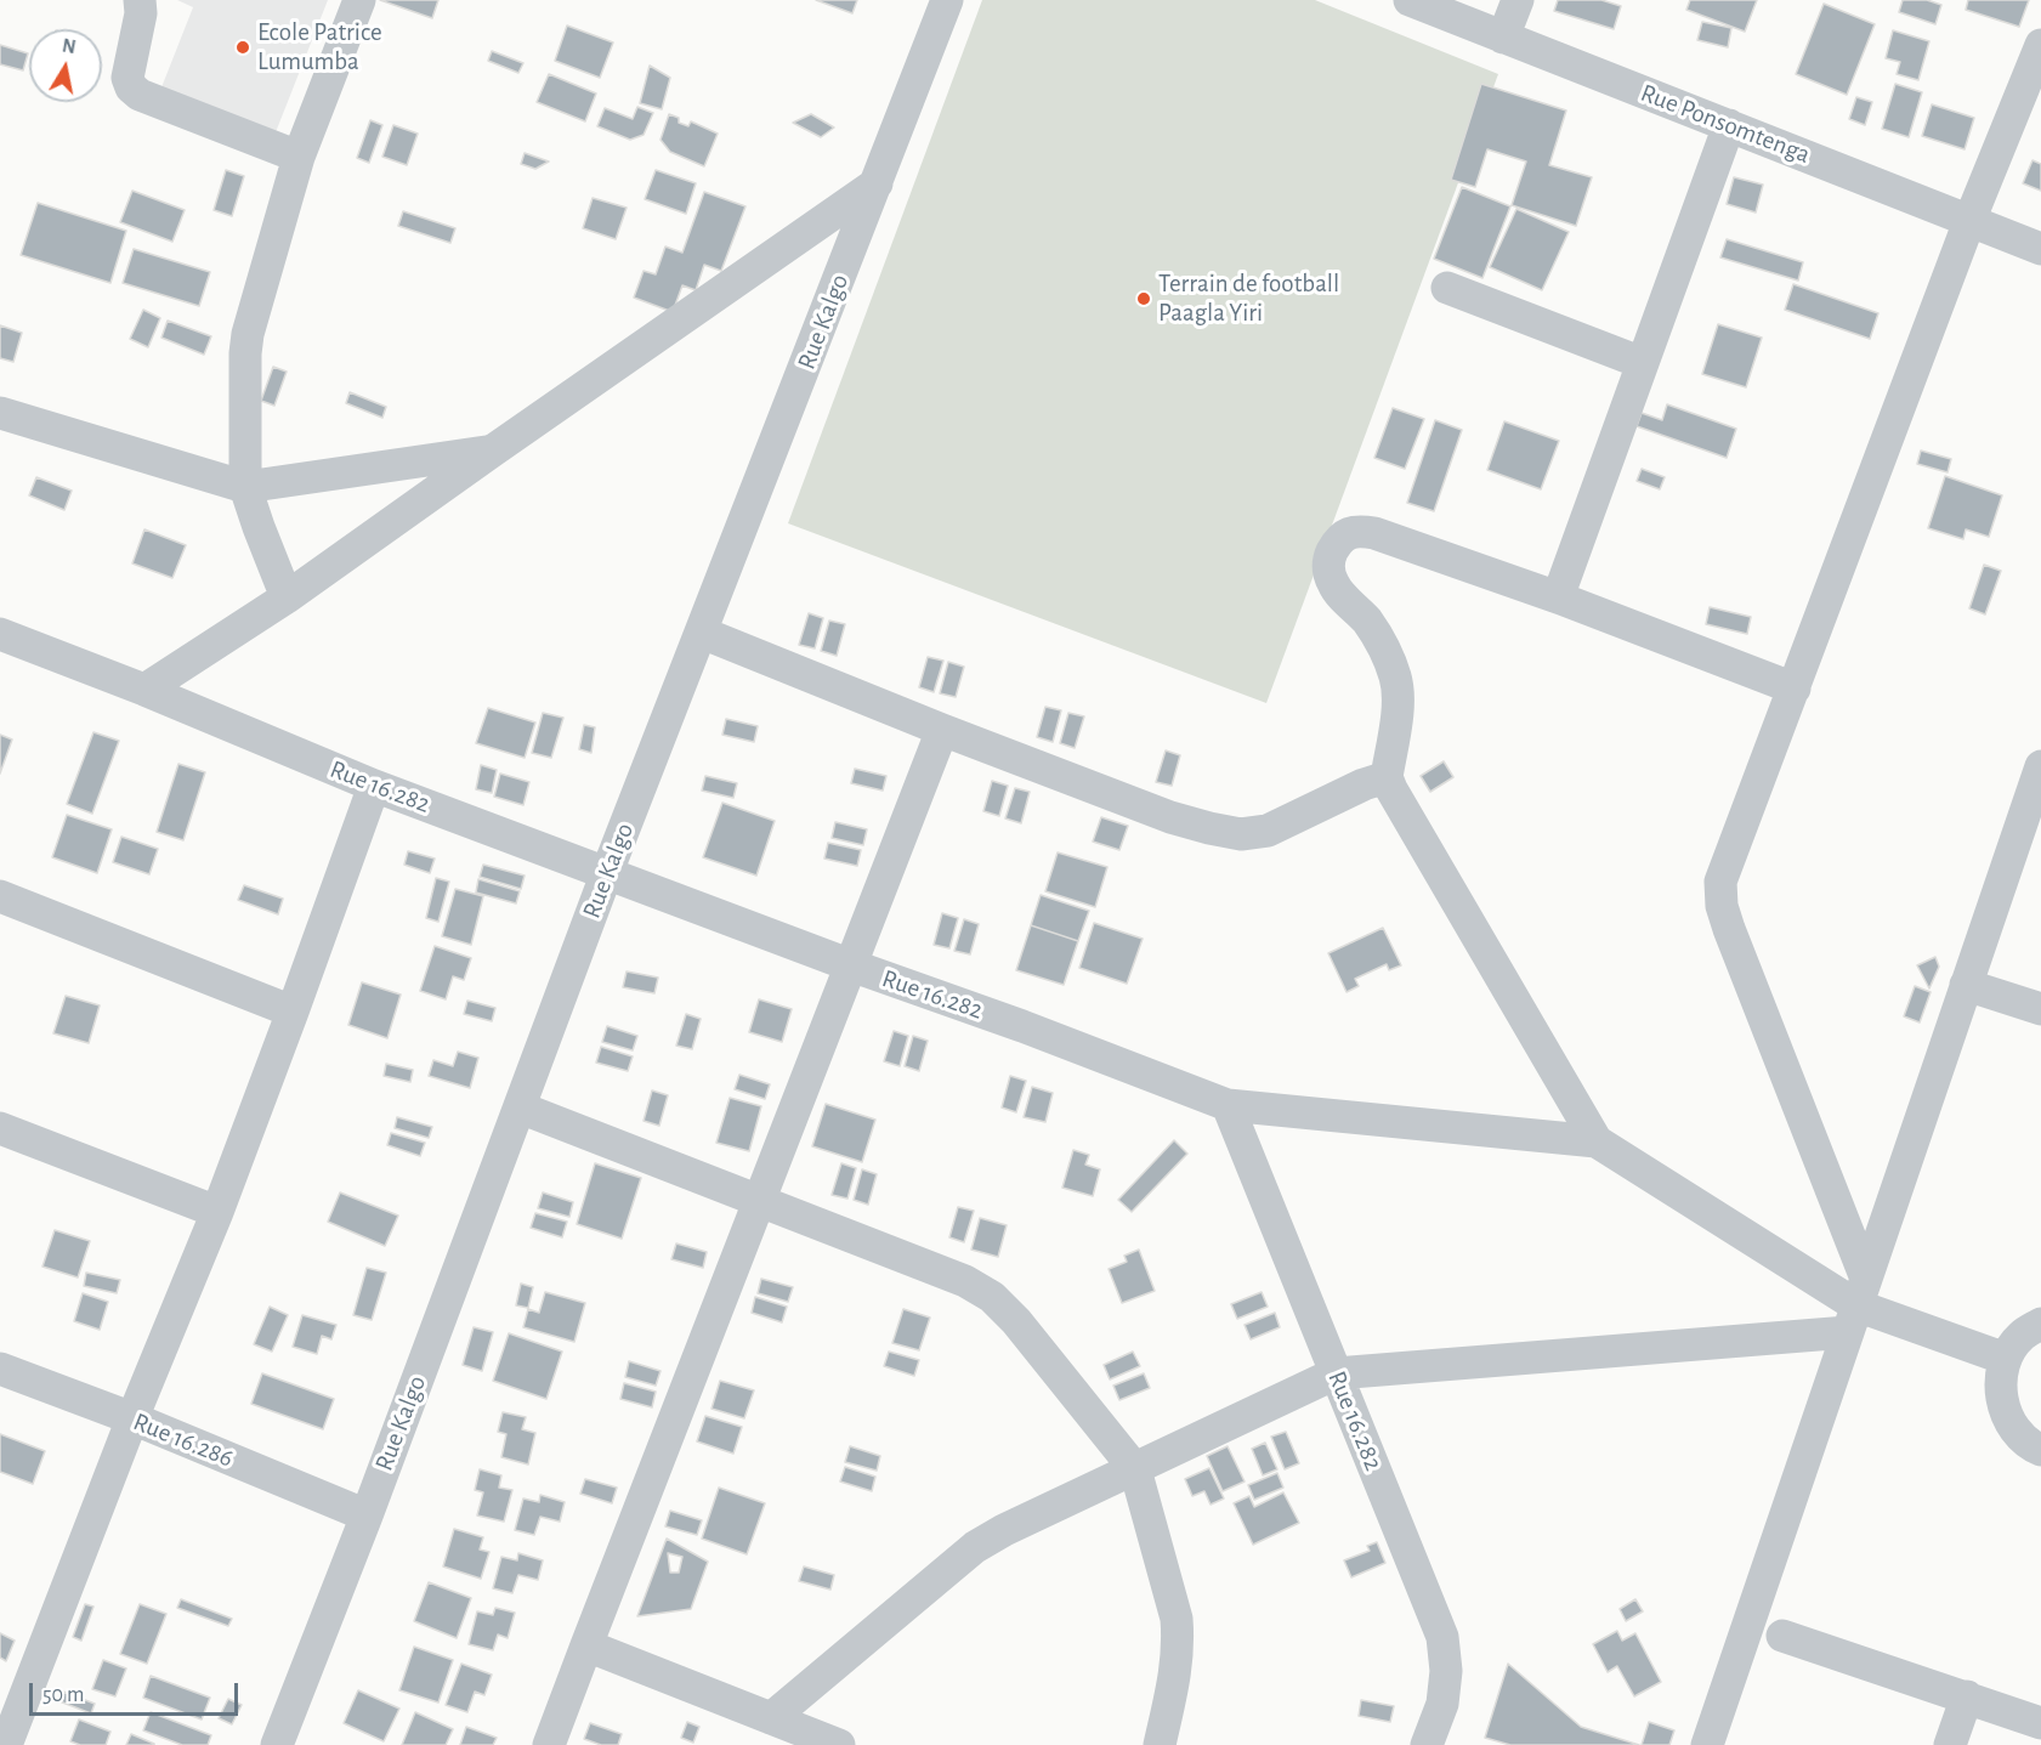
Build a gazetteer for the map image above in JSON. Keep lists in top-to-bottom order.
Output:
{
  "streets": {
    "street": [
      "Rue Ponsomtenga",
      "Rue Kalgo",
      "Rue 16.282",
      "Rue 16.286"
    ]
  },
  "crossings": [
    ["Rue Kalgo", "Rue 16.282"],
    ["Rue Kalgo", "Rue 16.286"]
  ],
  "places": ["Ecole Patrice Lumumba", "Terrain de football Paagla Yiri"],
  "scale_bar": "50 m",
  "north": "top"
}
